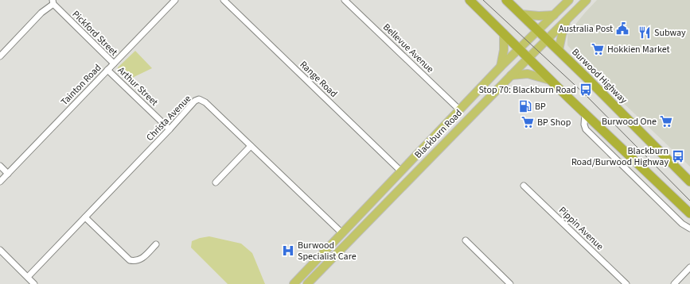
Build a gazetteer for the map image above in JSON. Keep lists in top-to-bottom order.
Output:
{
  "streets": {
    "highway": ["Burwood Highway"],
    "main road": ["Blackburn Road"],
    "street": [
      "Pickford Street",
      "Bellevue Avenue",
      "Range Road",
      "Tainton Road",
      "Arthur Street",
      "Christa Avenue",
      "Pippin Avenue"
    ]
  },
  "crossings": [
    ["Pickford Street", "Tainton Road"],
    ["Bellevue Avenue", "Blackburn Road"],
    ["Burwood Highway", "Blackburn Road"],
    ["Range Road", "Blackburn Road"],
    ["Tainton Road", "Arthur Street"],
    ["Arthur Street", "Christa Avenue"],
    ["Christa Avenue", "Blackburn Road"]
  ],
  "places": {
    "public building": ["Australia Post"],
    "restaurant": ["Subway"],
    "supermarket": ["Hokkien Market", "Burwood One", "BP Shop"],
    "bus stop": ["Stop 70: Blackburn Road", "Blackburn Road/Burwood Highway"],
    "fuel station": ["BP"],
    "hospital": ["Burwood Specialist Care"]
  }
}
